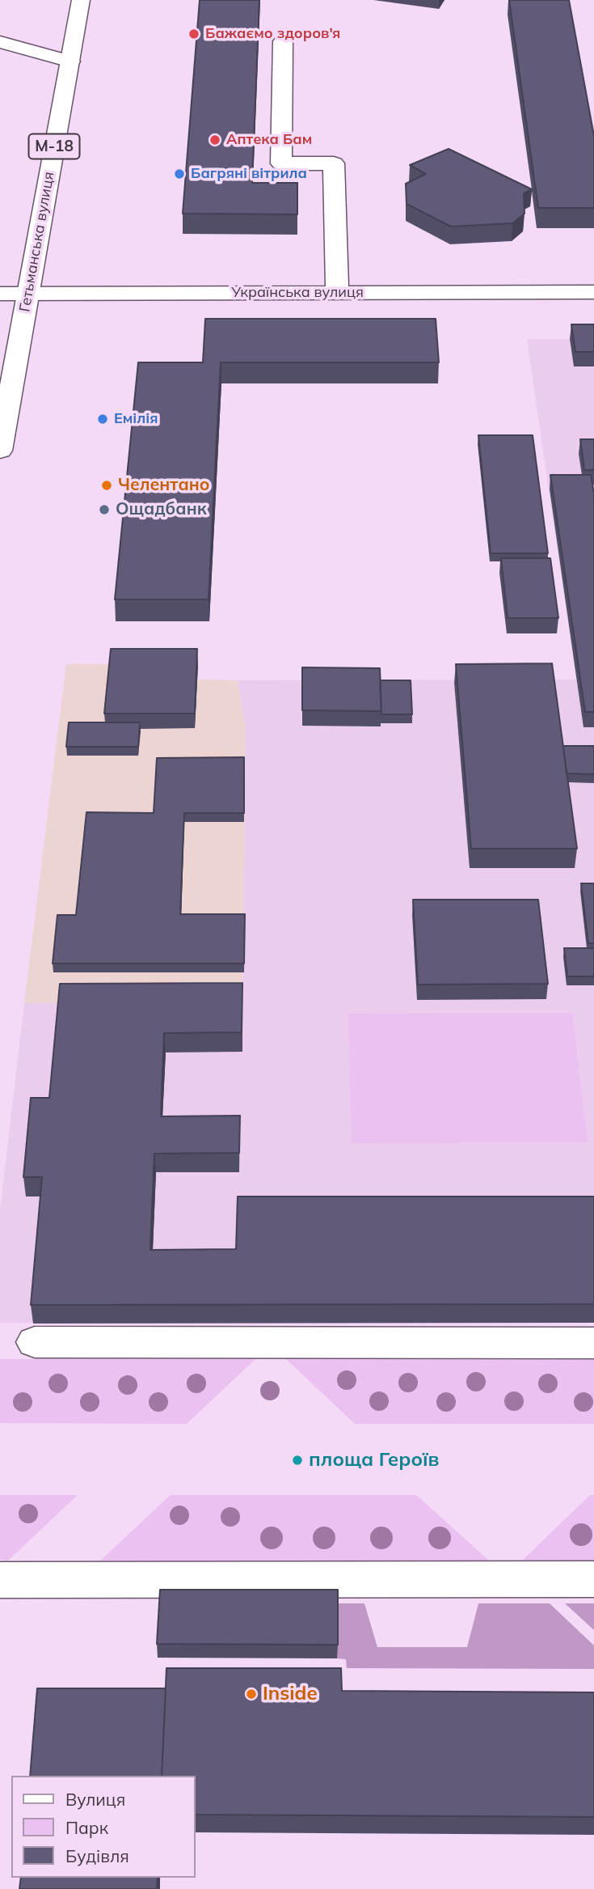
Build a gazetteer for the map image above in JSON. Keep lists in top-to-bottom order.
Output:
{
  "streets": {
    "main road": ["М-18", "Гетьманська вулиця", "Українська вулиця"]
  },
  "crossings": [
    ["Гетьманська вулиця", "Українська вулиця"]
  ],
  "places": [
    "Бажаємо здоров'я",
    "Аптека Бам",
    "Багряні вітрила",
    "Емілія",
    "Челентано",
    "Ощадбанк",
    "площа Героїв",
    "Inside"
  ],
  "legend": ["Вулиця", "Парк", "Будівля"]
}
